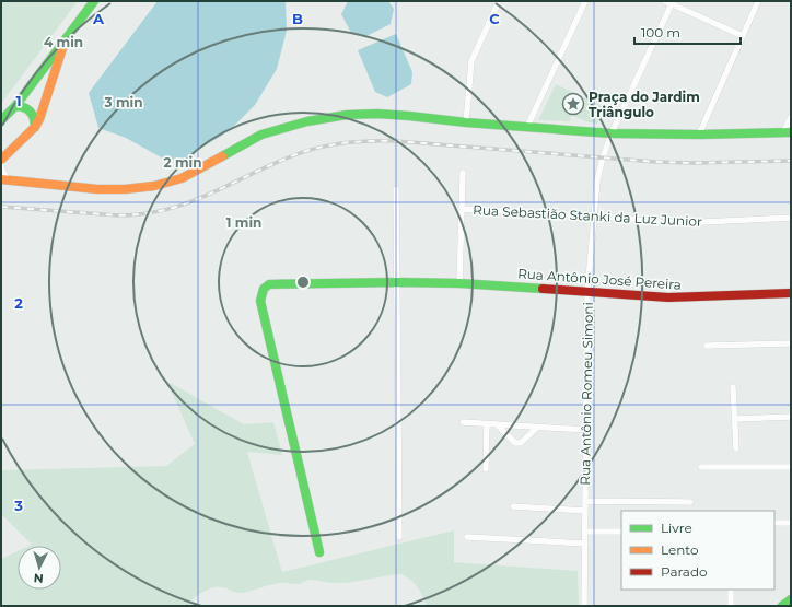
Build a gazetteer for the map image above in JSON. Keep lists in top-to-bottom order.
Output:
{
  "streets": {
    "street": ["Rua Sebastião Stanki da Luz Junior", "Rua Antônio José Pereira", "Rua Antônio Romeu Simoni"]
  },
  "crossings": [
    ["Rua Sebastião Stanki da Luz Junior", "Rua Antônio Romeu Simoni"],
    ["Rua Antônio José Pereira", "Rua Antônio Romeu Simoni"]
  ],
  "places": {
    "place": ["Praça do Jardim Triângulo"]
  },
  "legend": ["Livre", "Lento", "Parado"],
  "scale_bar": "100 m",
  "north": "bottom",
  "grid": {
    "columns": ["A", "B", "C"],
    "rows": ["1", "2", "3"]
  },
  "rings": [
    "4 min",
    "3 min",
    "2 min",
    "1 min"
  ]
}
